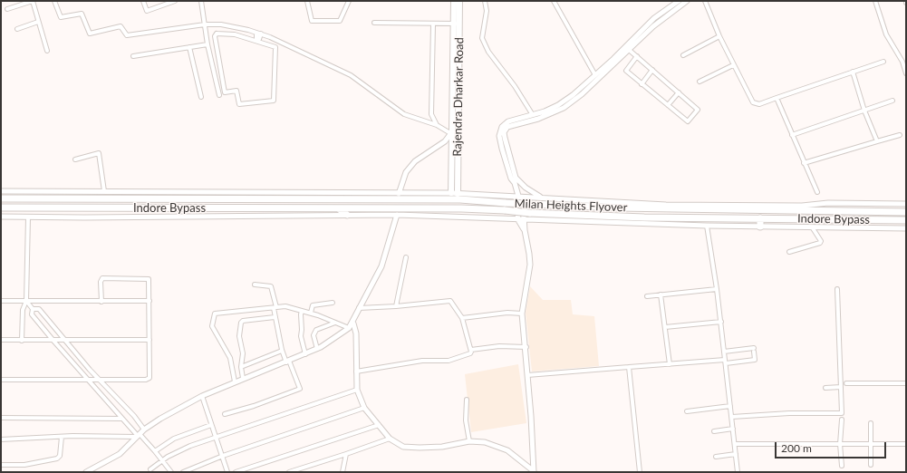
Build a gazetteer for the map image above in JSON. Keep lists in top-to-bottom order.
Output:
{
  "streets": {
    "highway": ["Milan Heights Flyover", "Indore Bypass"],
    "main road": ["Rajendra Dharkar Road"]
  },
  "crossings": [
    ["Milan Heights Flyover", "Indore Bypass"]
  ],
  "scale_bar": "200 m"
}
